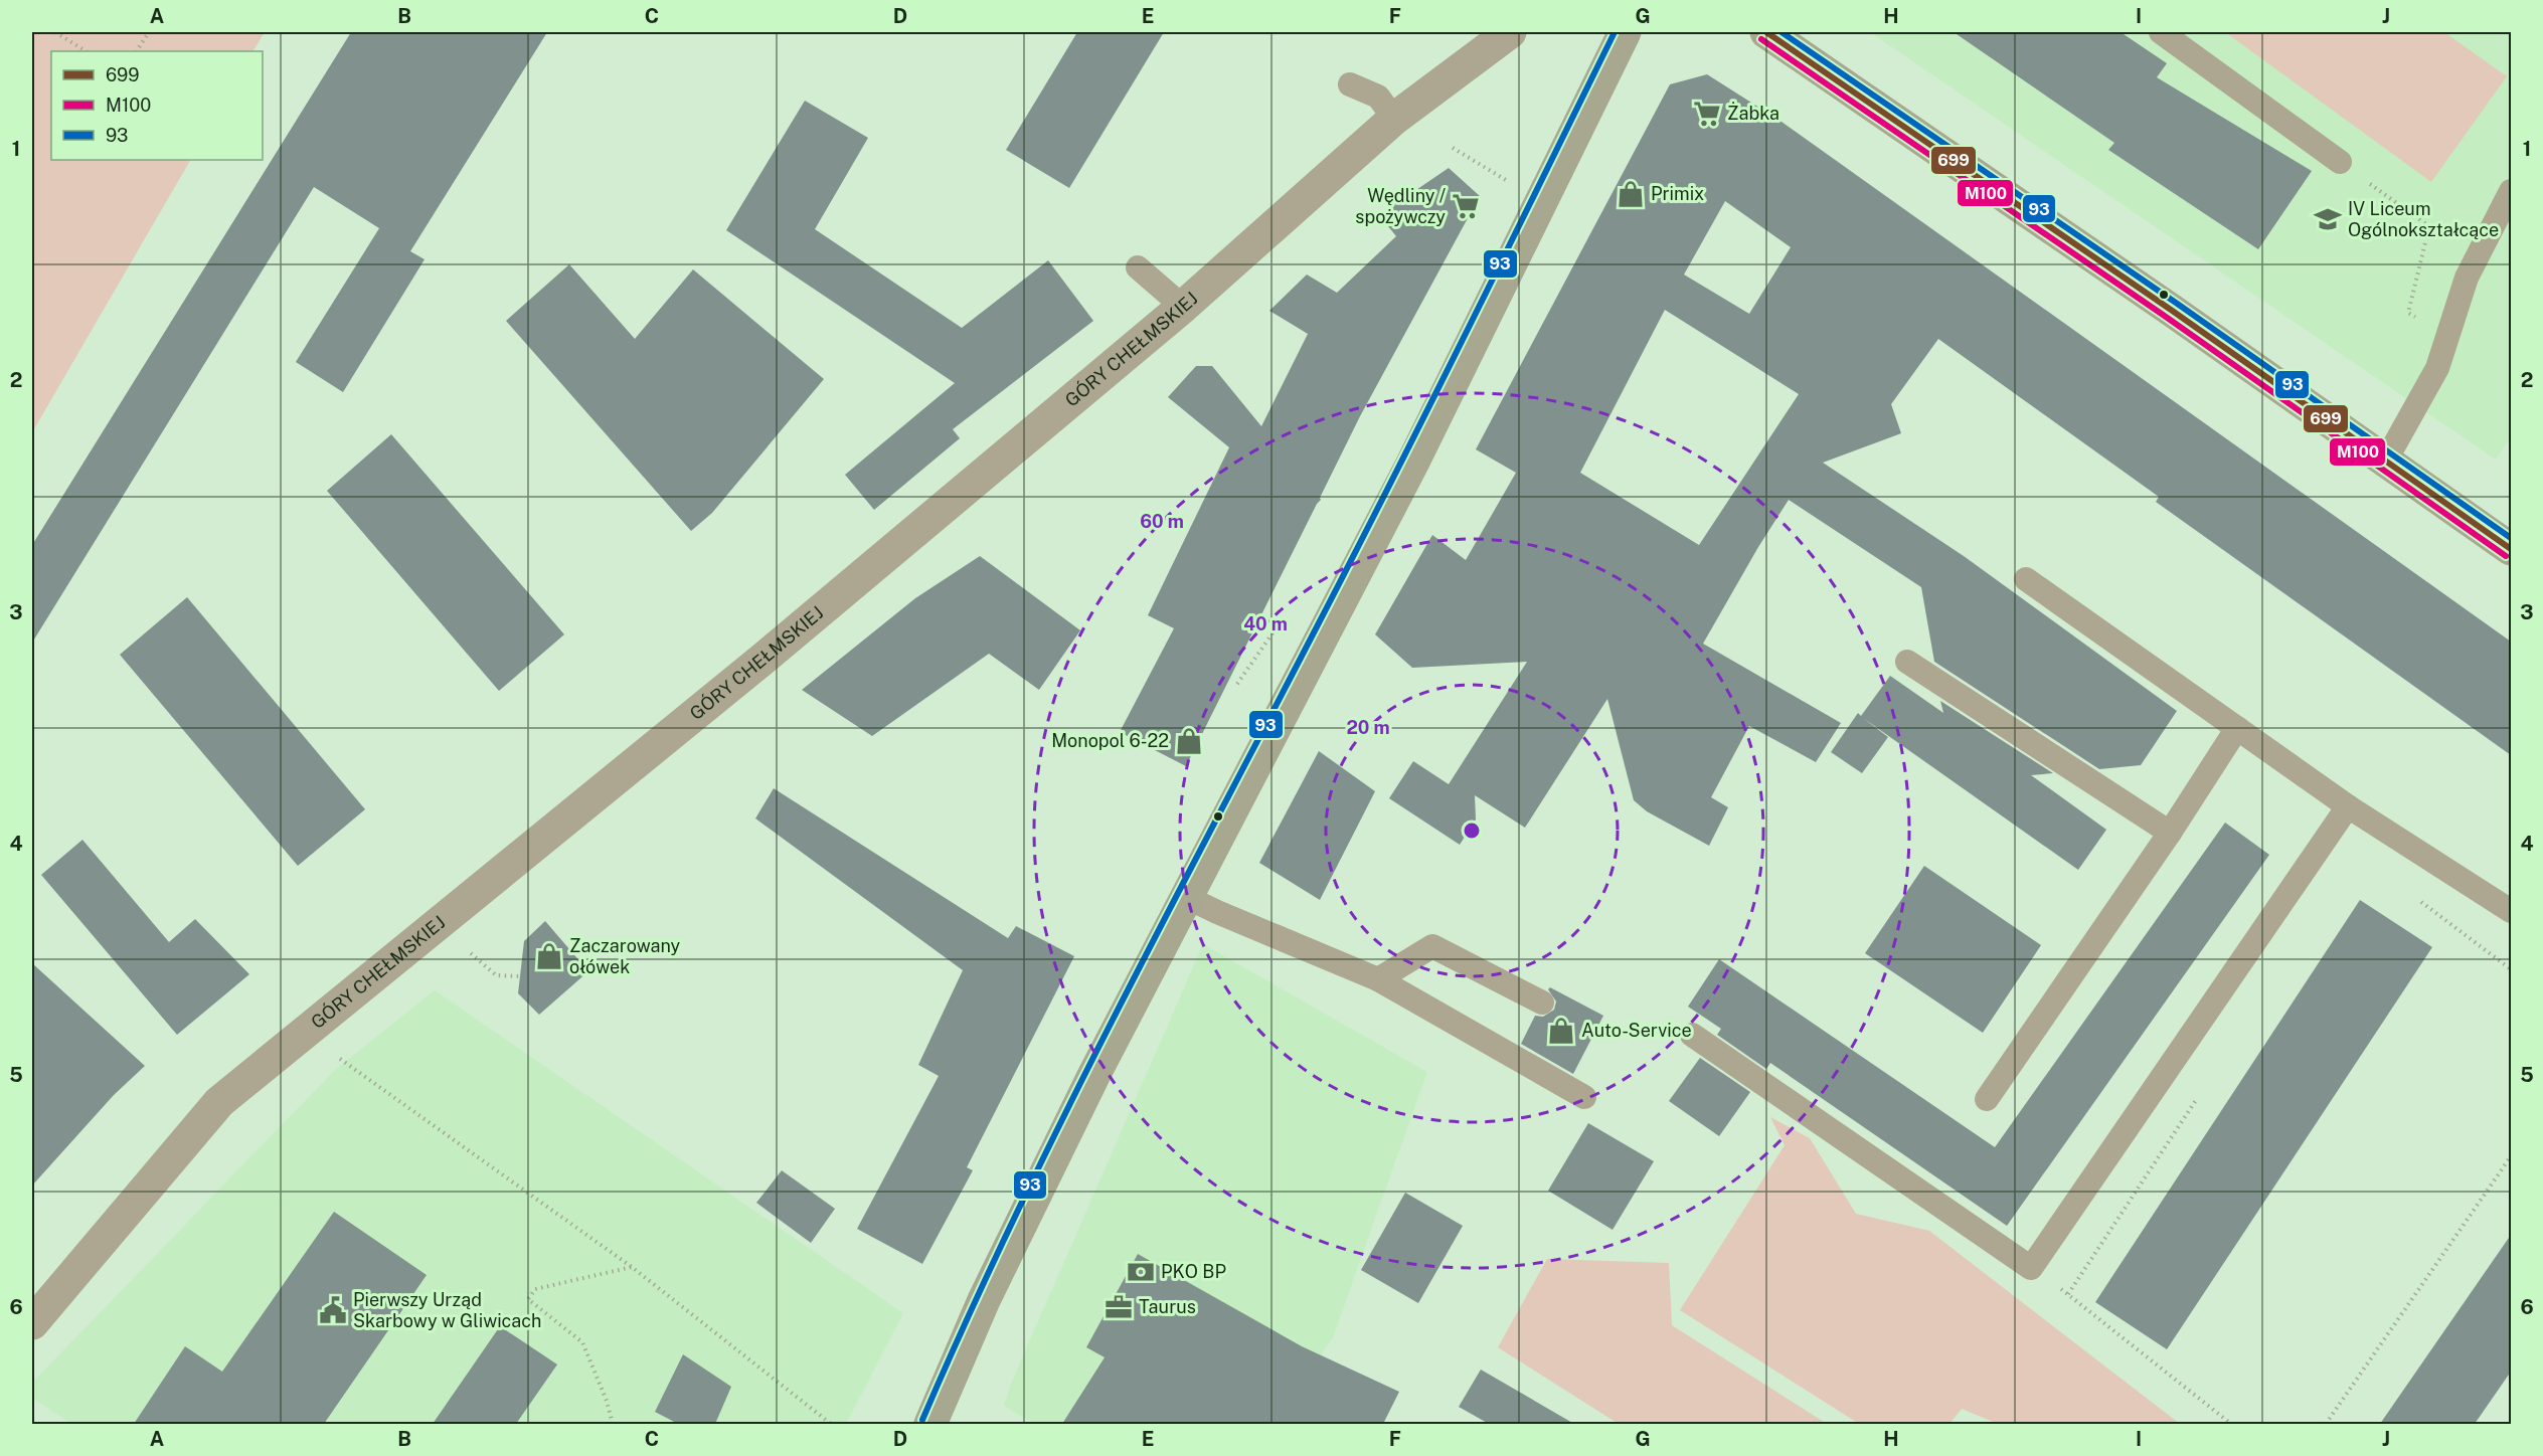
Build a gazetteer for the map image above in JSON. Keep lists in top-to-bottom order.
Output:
{
  "streets": {
    "street": ["GÓRY CHEŁMSKIEJ"]
  },
  "places": {
    "supermarket": ["Żabka", "Wędliny / spożywczy"],
    "shop": [
      "Primix",
      "Monopol 6-22",
      "Zaczarowany ołówek",
      "Auto-Service"
    ],
    "school or university": ["IV Liceum Ogólnokształcące"],
    "bank": ["PKO BP"],
    "office": ["Taurus"],
    "public building": ["Pierwszy Urząd Skarbowy w Gliwicach"]
  },
  "lines": ["transit line 699", "transit line 93", "transit line M100"],
  "legend": ["699", "M100", "93"],
  "grid": {
    "columns": [
      "A",
      "B",
      "C",
      "D",
      "E",
      "F",
      "G",
      "H",
      "I",
      "J"
    ],
    "rows": [
      "1",
      "2",
      "3",
      "4",
      "5",
      "6"
    ]
  },
  "rings": ["60 m", "40 m", "20 m"]
}
